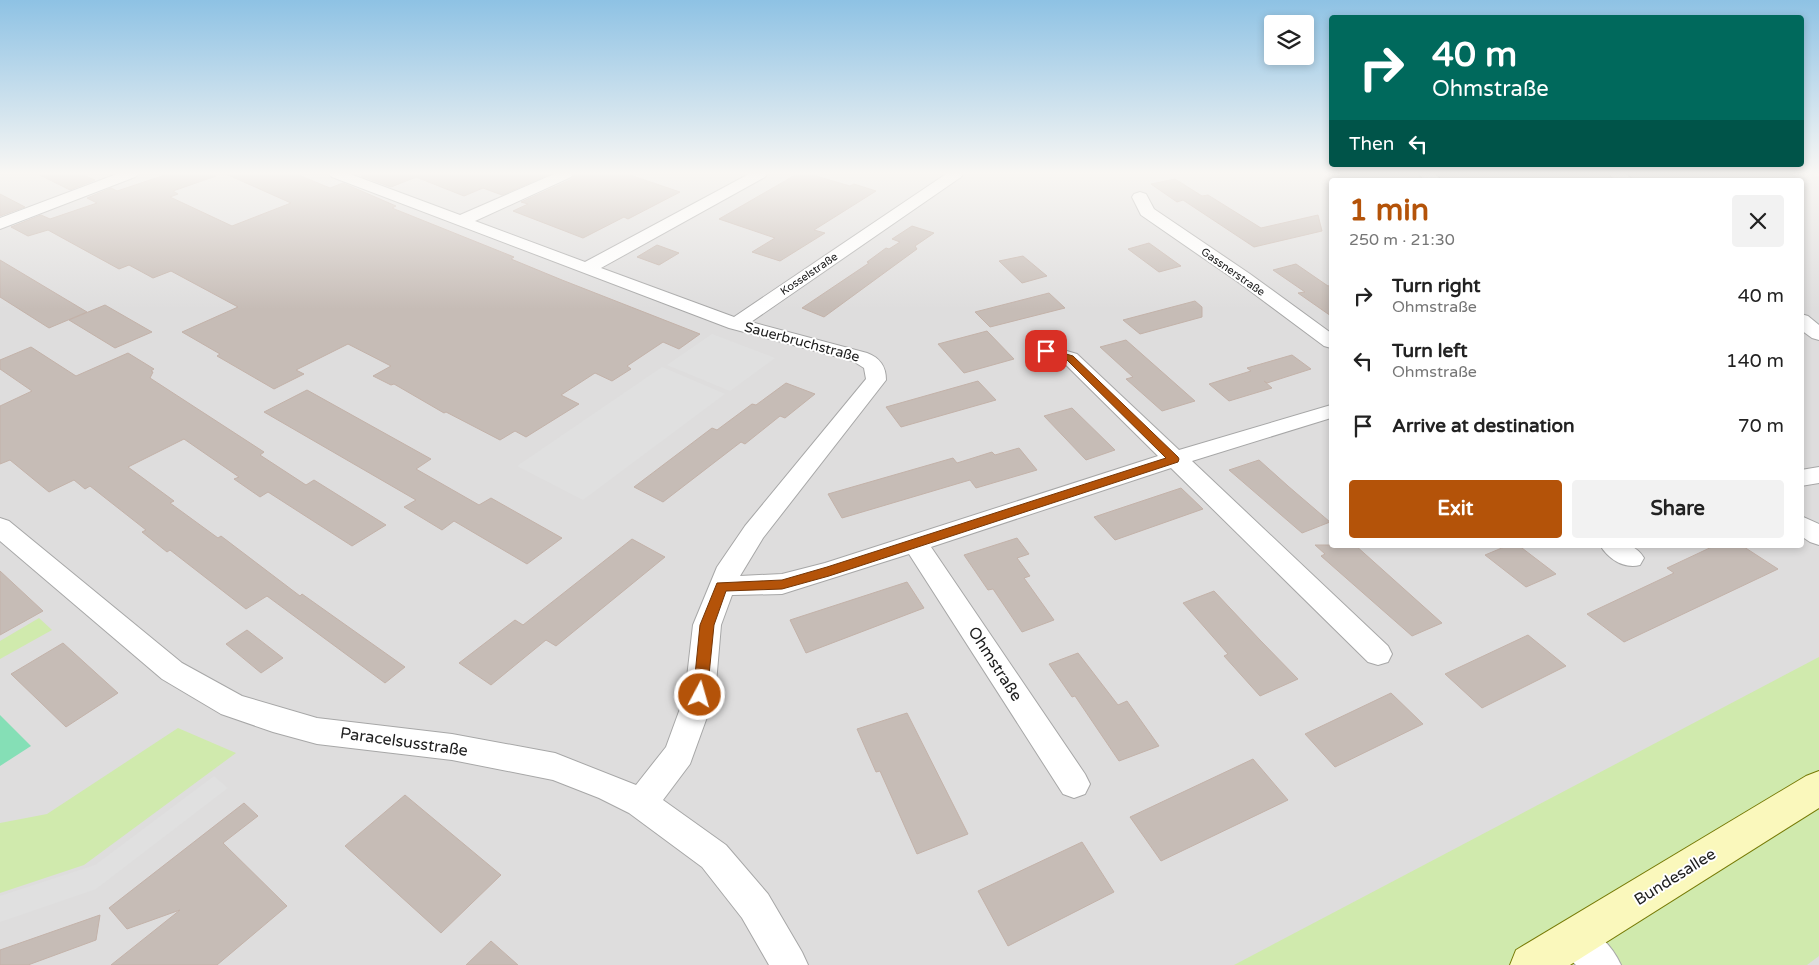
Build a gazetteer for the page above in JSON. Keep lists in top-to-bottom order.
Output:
{
  "streets": {
    "street": [
      "Gassnerstraße",
      "Kosselstraße",
      "Sauerbruchstraße",
      "Ohmstraße",
      "Paracelsusstraße",
      "Bundesallee"
    ]
  },
  "crossings": [
    ["Kosselstraße", "Sauerbruchstraße"],
    ["Sauerbruchstraße", "Paracelsusstraße"]
  ],
  "page": {
    "turn": ["40 m", "Ohmstraße"],
    "then": "Then",
    "heading": ["1 min", "250 m · 21:30"],
    "list": [
      {
        "name": "Turn right",
        "note": "Ohmstraße",
        "value": "40 m"
      },
      {
        "name": "Turn left",
        "note": "Ohmstraße",
        "value": "140 m"
      },
      {
        "name": "Arrive at destination",
        "value": "70 m"
      }
    ],
    "buttons": ["Exit", "Share"]
  }
}
